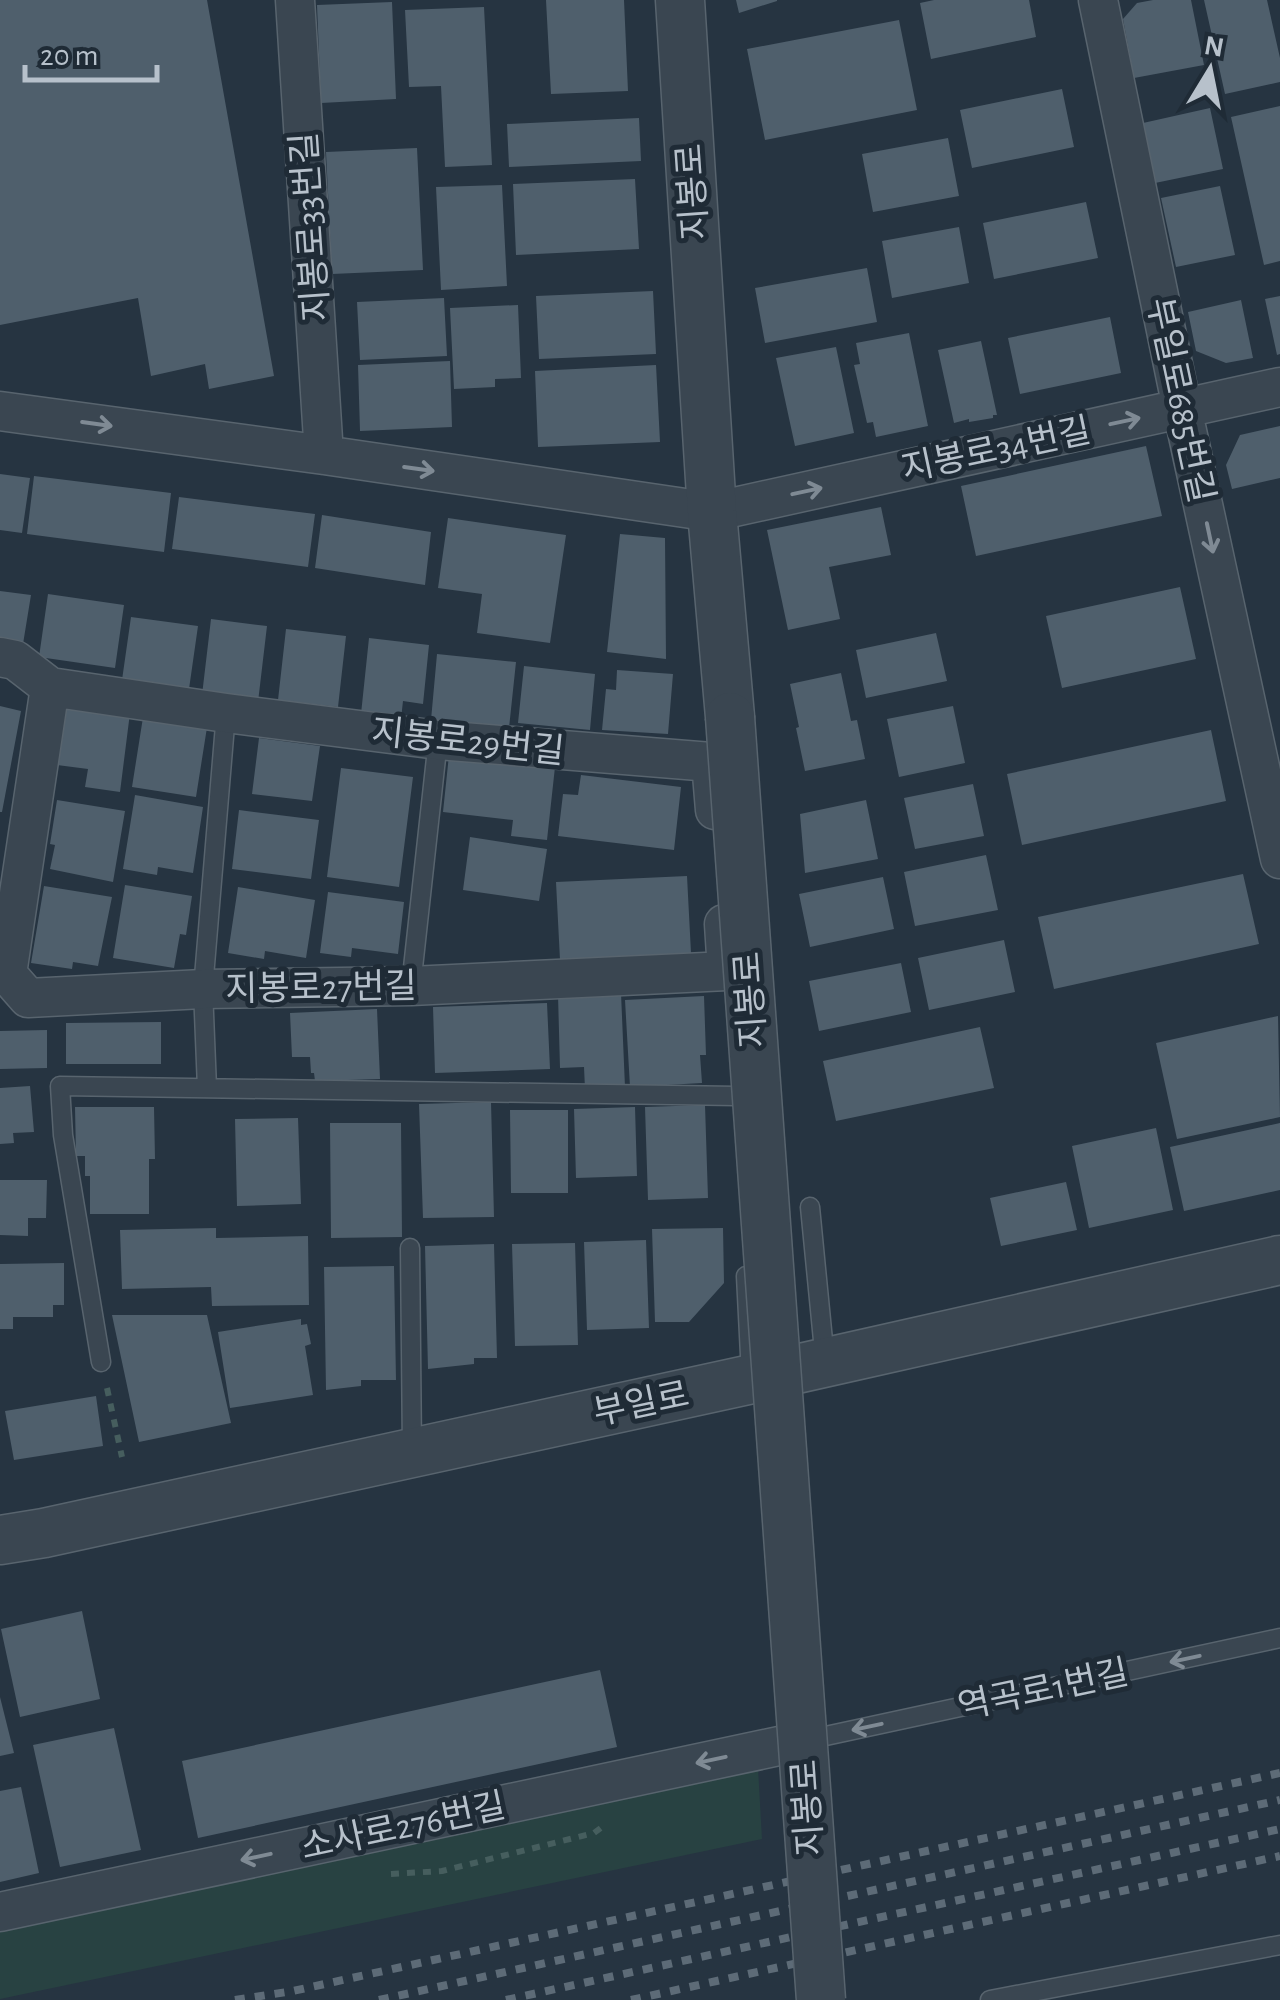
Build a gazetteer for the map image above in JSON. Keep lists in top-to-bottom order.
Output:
{
  "streets": {
    "street": [
      "지봉로",
      "지봉로33번길",
      "부일로685번길",
      "지봉로34번길",
      "지봉로29번길",
      "지봉로27번길",
      "부일로",
      "소사로276번길"
    ],
    "lane": ["역곡로1번길"]
  },
  "crossings": [
    ["지봉로", "지봉로34번길"],
    ["부일로685번길", "지봉로34번길"],
    ["지봉로29번길", "지봉로27번길"],
    ["역곡로1번길", "소사로276번길"]
  ],
  "one_way": [
    "부일로685번길",
    "지봉로34번길",
    "역곡로1번길",
    "소사로276번길"
  ],
  "scale_bar": "20 m",
  "north": "top"
}
